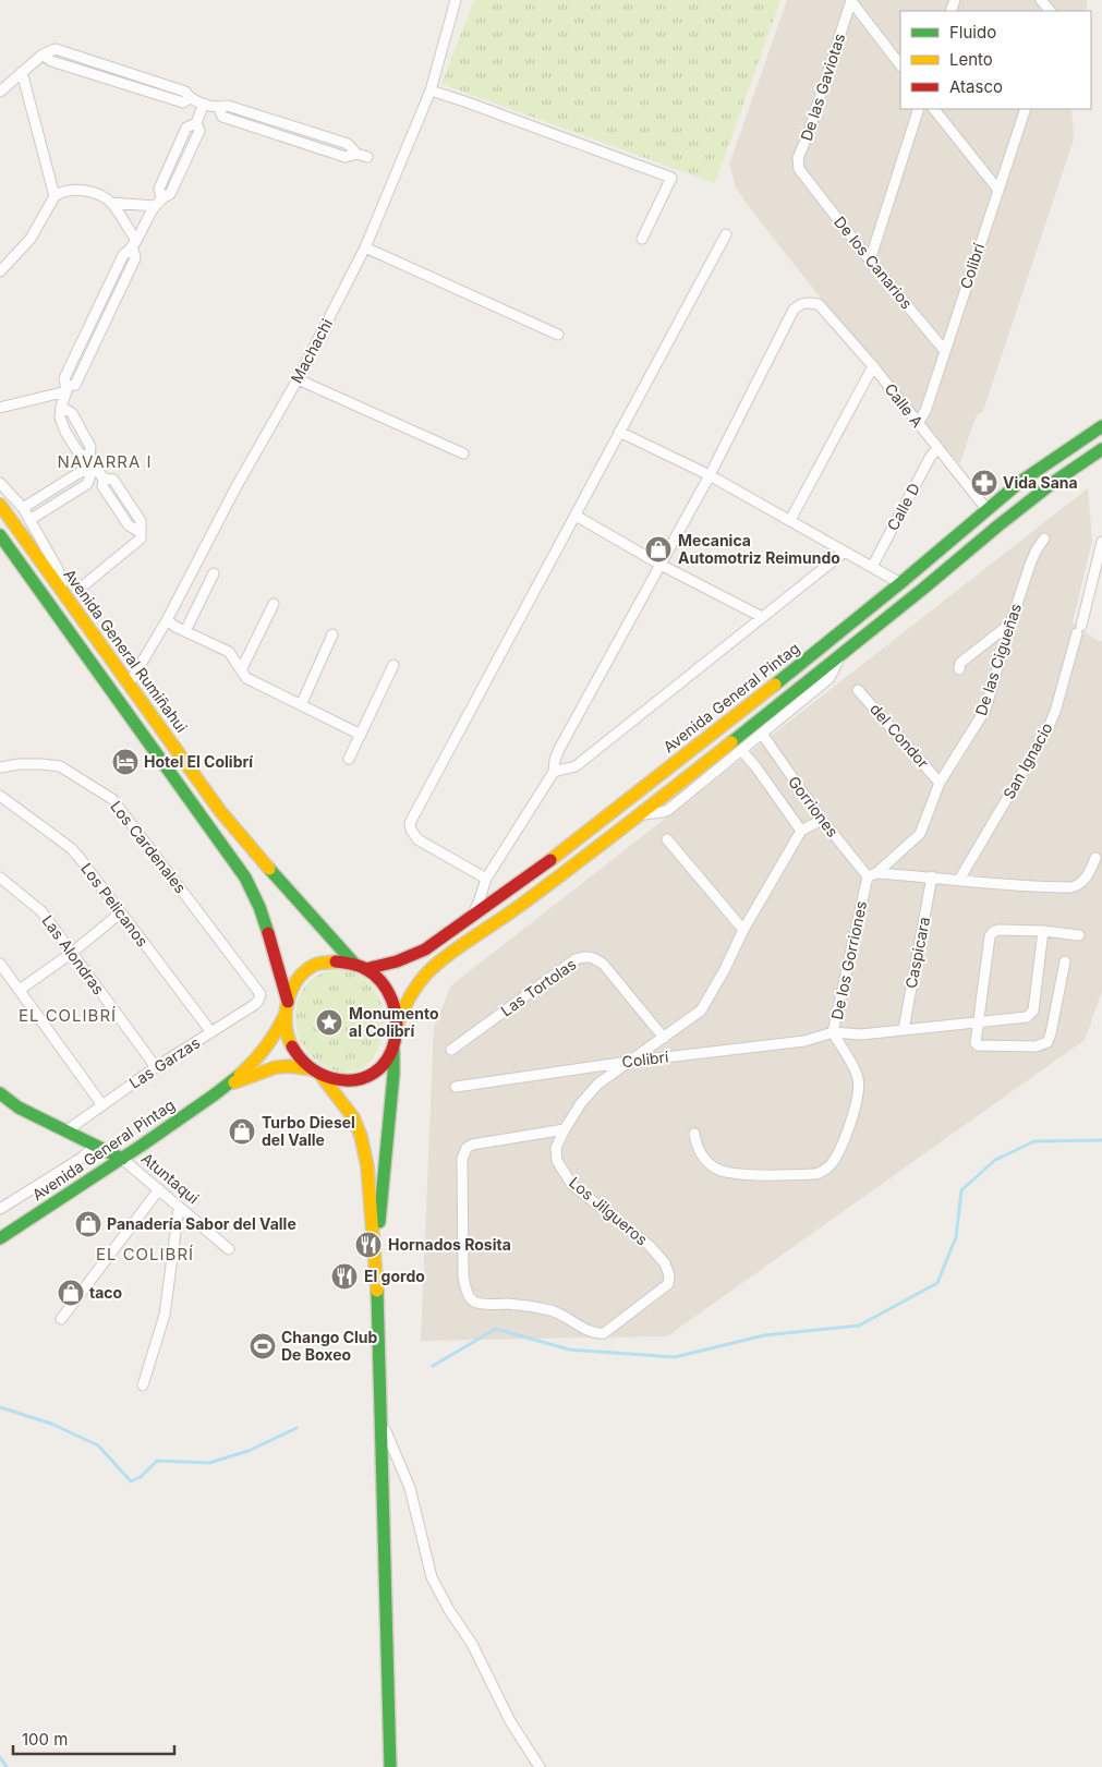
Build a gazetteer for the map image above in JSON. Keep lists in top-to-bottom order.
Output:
{
  "streets": {
    "main road": ["Avenida General Rumiñahui", "Avenida General Pintag", "Atuntaqui"],
    "street": [
      "De las Gaviotas",
      "De los Canarios",
      "Colibrí",
      "Machachi",
      "Calle A",
      "Calle D",
      "De las Cigueñas",
      "del Condor",
      "San Ignacio",
      "Gorriones",
      "Los Cardenales",
      "Los Pelicanos",
      "Caspicara",
      "Las Alondras",
      "De los Gorriones",
      "Las Tortolas",
      "Las Garzas",
      "Los Jilgueros"
    ]
  },
  "crossings": [
    ["De las Gaviotas", "De los Canarios"],
    ["De los Canarios", "Colibrí"],
    ["Colibrí", "Calle A"],
    ["Colibrí", "De los Gorriones"],
    ["Colibrí", "Los Jilgueros"],
    ["Machachi", "Avenida General Rumiñahui"],
    ["Calle A", "Calle D"],
    ["Calle A", "Avenida General Pintag"],
    ["Avenida General Rumiñahui", "Avenida General Pintag"],
    ["De las Cigueñas", "del Condor"],
    ["De las Cigueñas", "Gorriones"],
    ["De las Cigueñas", "De los Gorriones"],
    ["Avenida General Pintag", "Atuntaqui"],
    ["Gorriones", "De los Gorriones"],
    ["Los Cardenales", "Las Garzas"],
    ["Los Pelicanos", "Las Garzas"],
    ["Las Alondras", "Las Garzas"],
    ["Las Tortolas", "Los Jilgueros"],
    ["Las Garzas", "Atuntaqui"]
  ],
  "districts": ["NAVARRA I", "EL COLIBRÍ", "EL COLIBRÍ"],
  "places": {
    "pharmacy": ["Vida Sana"],
    "shop": [
      "Mecanica Automotriz Reimundo",
      "Turbo Diesel del Valle",
      "Panadería Sabor del Valle",
      "taco"
    ],
    "hotel": ["Hotel El Colibrí"],
    "place": ["Monumento al Colibrí"],
    "restaurant": ["Hornados Rosita", "El gordo"],
    "sports": ["Chango Club De Boxeo"]
  },
  "legend": ["Fluido", "Lento", "Atasco"],
  "scale_bar": "100 m"
}
